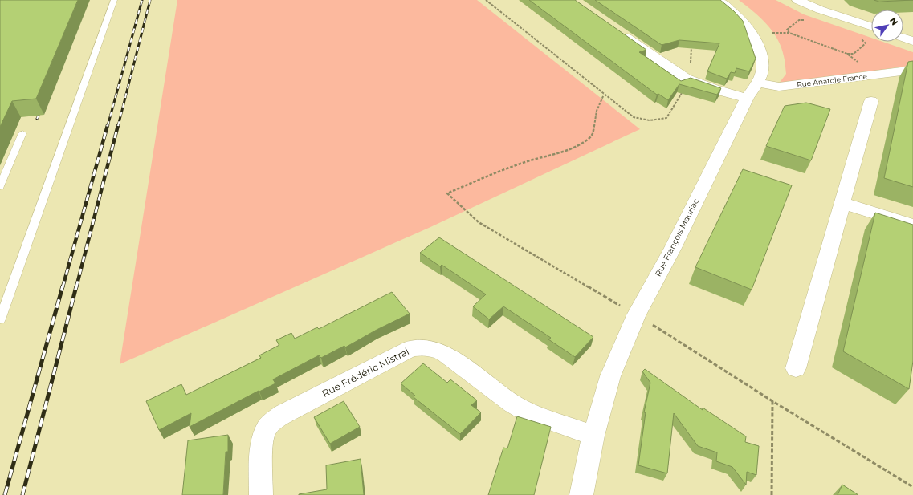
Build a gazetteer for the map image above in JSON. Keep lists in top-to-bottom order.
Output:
{
  "streets": {
    "street": ["Rue Anatole France", "Rue François Mauriac", "Rue Frédéric Mistral"]
  },
  "crossings": [
    ["Rue Anatole France", "Rue François Mauriac"],
    ["Rue François Mauriac", "Rue Frédéric Mistral"]
  ],
  "north": "top right"
}
